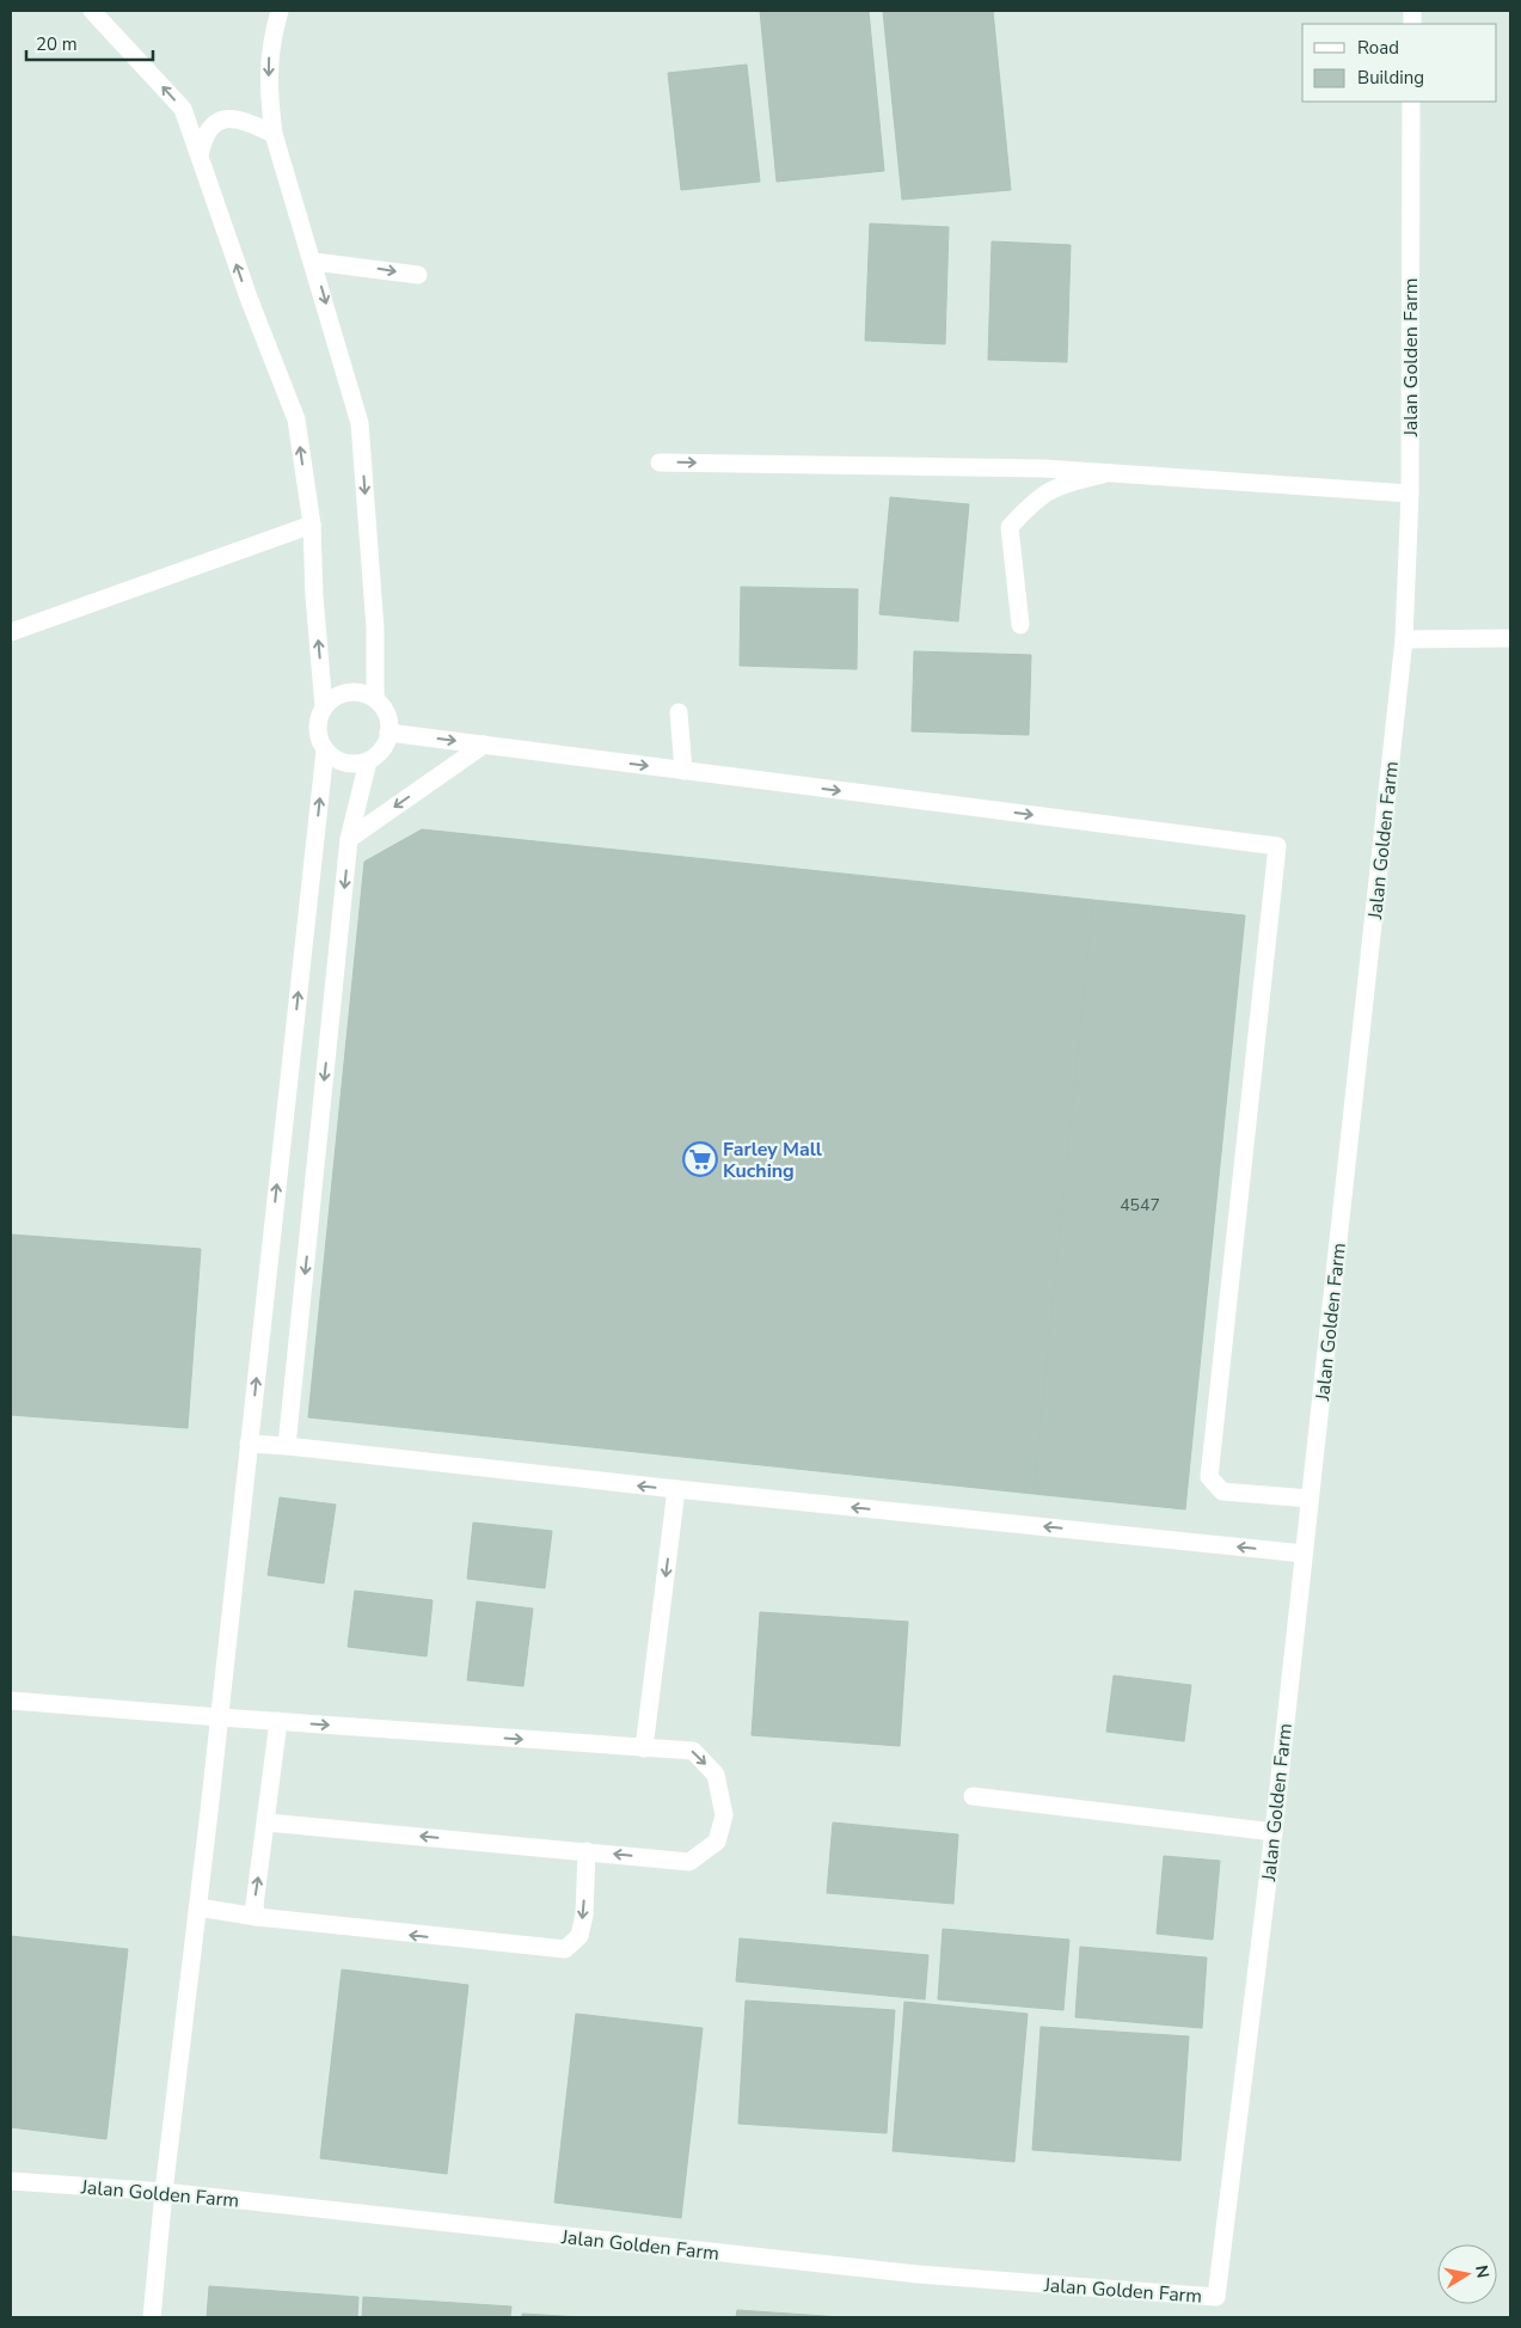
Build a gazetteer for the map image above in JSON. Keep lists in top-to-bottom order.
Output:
{
  "streets": {
    "street": ["Jalan Golden Farm"]
  },
  "places": {
    "supermarket": ["Farley Mall Kuching"]
  },
  "house_numbers": ["4547"],
  "legend": ["Road", "Building"],
  "scale_bar": "20 m",
  "north": "right"
}
